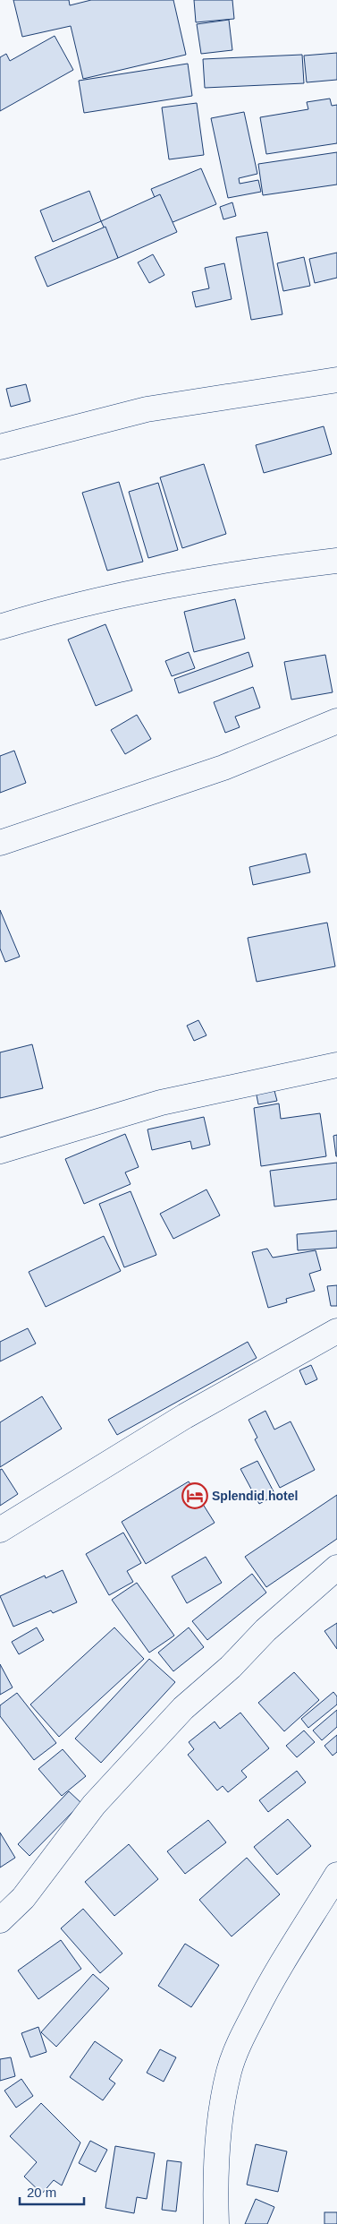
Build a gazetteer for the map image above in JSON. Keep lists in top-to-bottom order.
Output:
{
  "places": {
    "hotel": ["Splendid hotel"]
  },
  "scale_bar": "20 m"
}
